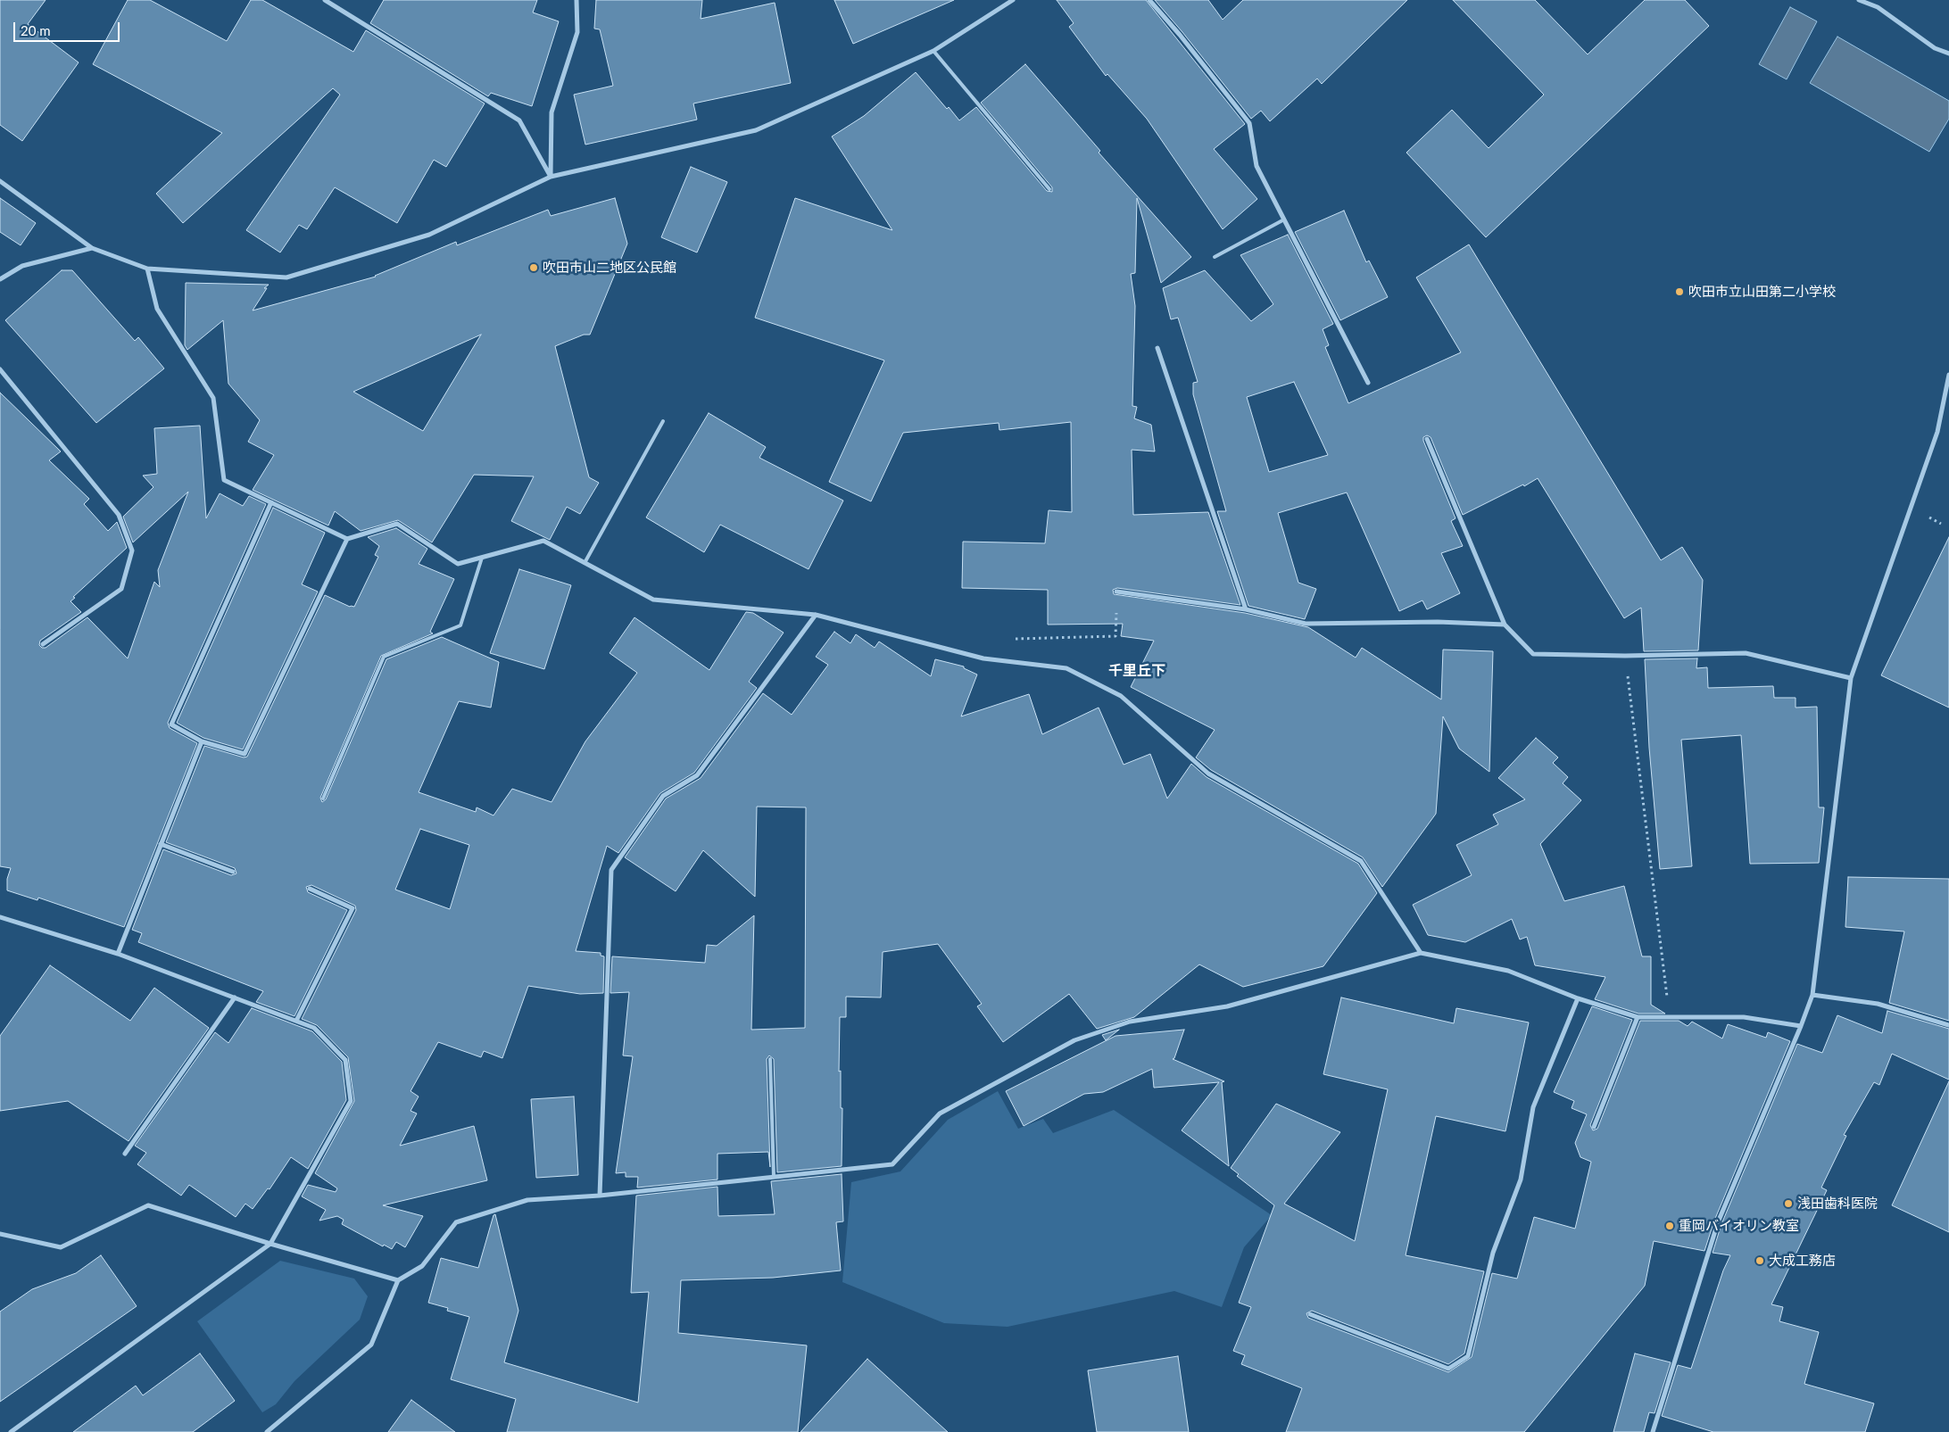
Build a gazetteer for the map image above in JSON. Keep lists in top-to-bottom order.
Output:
{
  "districts": ["千里丘下"],
  "places": [
    "吹田市山二地区公民館",
    "吹田市立山田第二小学校",
    "浅田歯科医院",
    "重岡バイオリン教室",
    "大成工務店"
  ],
  "scale_bar": "20 m"
}
